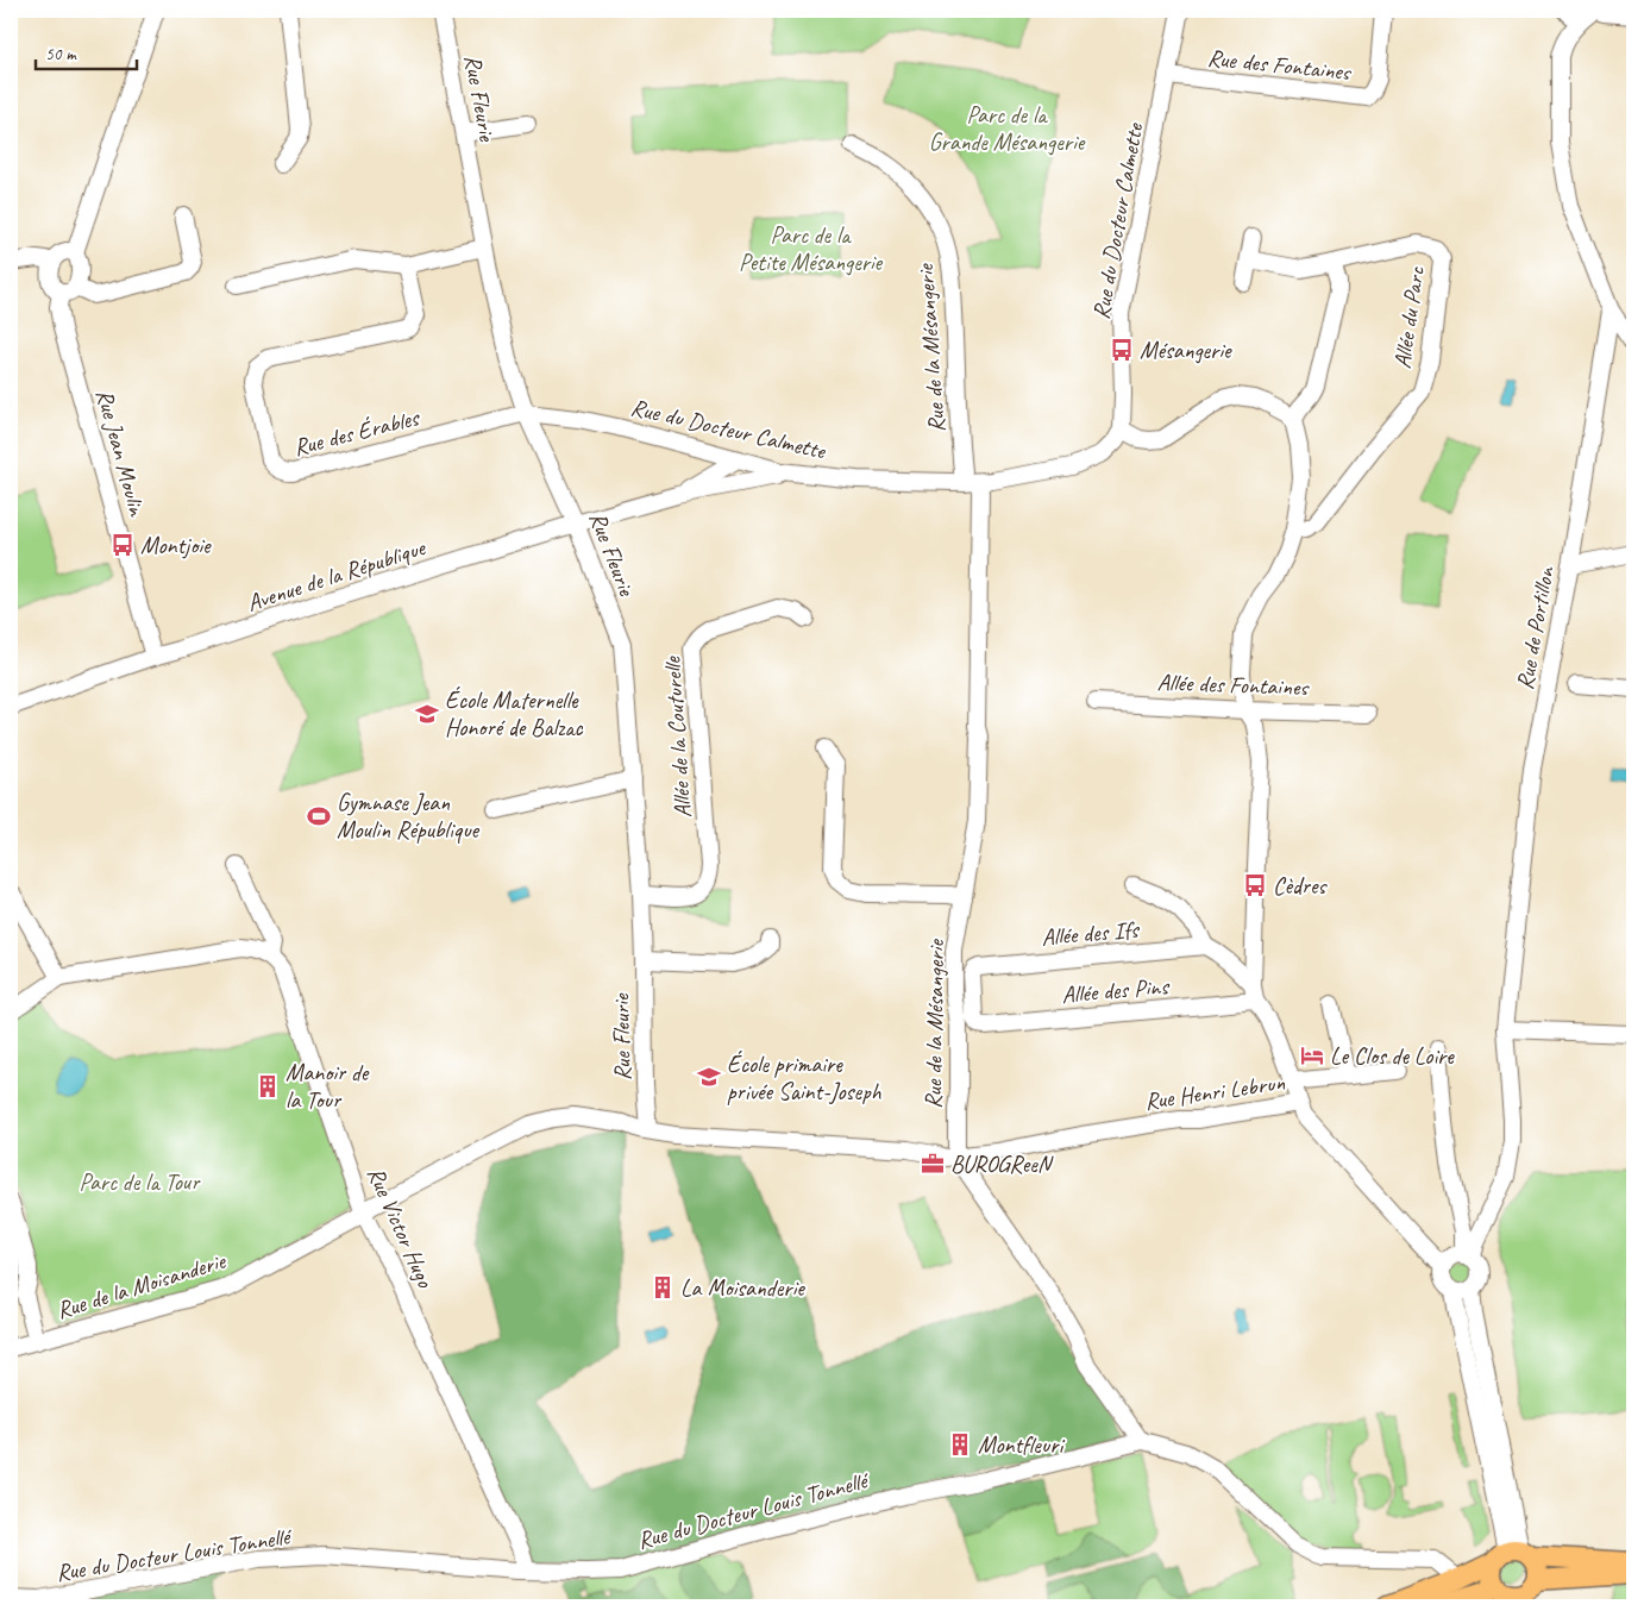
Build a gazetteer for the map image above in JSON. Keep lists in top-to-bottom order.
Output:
{
  "streets": {
    "street": [
      "Rue des Fontaines",
      "Rue Fleurie",
      "Rue du Docteur Calmette",
      "Allée du Parc",
      "Rue de la Mésangerie",
      "Rue des Érables",
      "Rue Jean Moulin",
      "Avenue de la République",
      "Rue de Portillon",
      "Allée des Fontaines",
      "Allée de la Couturelle",
      "Allée des Ifs",
      "Allée des Pins",
      "Rue Henri Lebrun",
      "Rue Victor Hugo",
      "Rue de la Moisanderie",
      "Rue du Docteur Louis Tonnellé"
    ]
  },
  "crossings": [
    ["Rue des Fontaines", "Rue du Docteur Calmette"],
    ["Rue Fleurie", "Rue du Docteur Calmette"],
    ["Rue Fleurie", "Rue des Érables"],
    ["Rue Fleurie", "Avenue de la République"],
    ["Rue Fleurie", "Allée de la Couturelle"],
    ["Rue Fleurie", "Rue de la Moisanderie"],
    ["Rue du Docteur Calmette", "Rue de la Mésangerie"],
    ["Rue du Docteur Calmette", "Rue des Érables"],
    ["Rue du Docteur Calmette", "Avenue de la République"],
    ["Rue de la Mésangerie", "Rue Henri Lebrun"],
    ["Rue de la Mésangerie", "Rue de la Moisanderie"],
    ["Rue Jean Moulin", "Avenue de la République"],
    ["Rue de Portillon", "Rue Henri Lebrun"],
    ["Allée des Ifs", "Allée des Pins"],
    ["Rue Henri Lebrun", "Rue de la Moisanderie"],
    ["Rue Victor Hugo", "Rue de la Moisanderie"],
    ["Rue Victor Hugo", "Rue du Docteur Louis Tonnellé"]
  ],
  "parks": ["Parc de la Grande Mésangerie", "Parc de la Petite Mésangerie", "Parc de la Tour"],
  "places": {
    "bus stop": ["Mésangerie", "Montjoie", "Cèdres"],
    "school or university": ["École Maternelle Honoré de Balzac", "École primaire privée Saint-Joseph"],
    "sports": ["Gymnase Jean Moulin République"],
    "hotel": ["Le Clos de Loire"],
    "building": ["Manoir de la Tour", "La Moisanderie", "Montfleuri"],
    "office": ["BUROGReeN"]
  },
  "scale_bar": "50 m"
}
